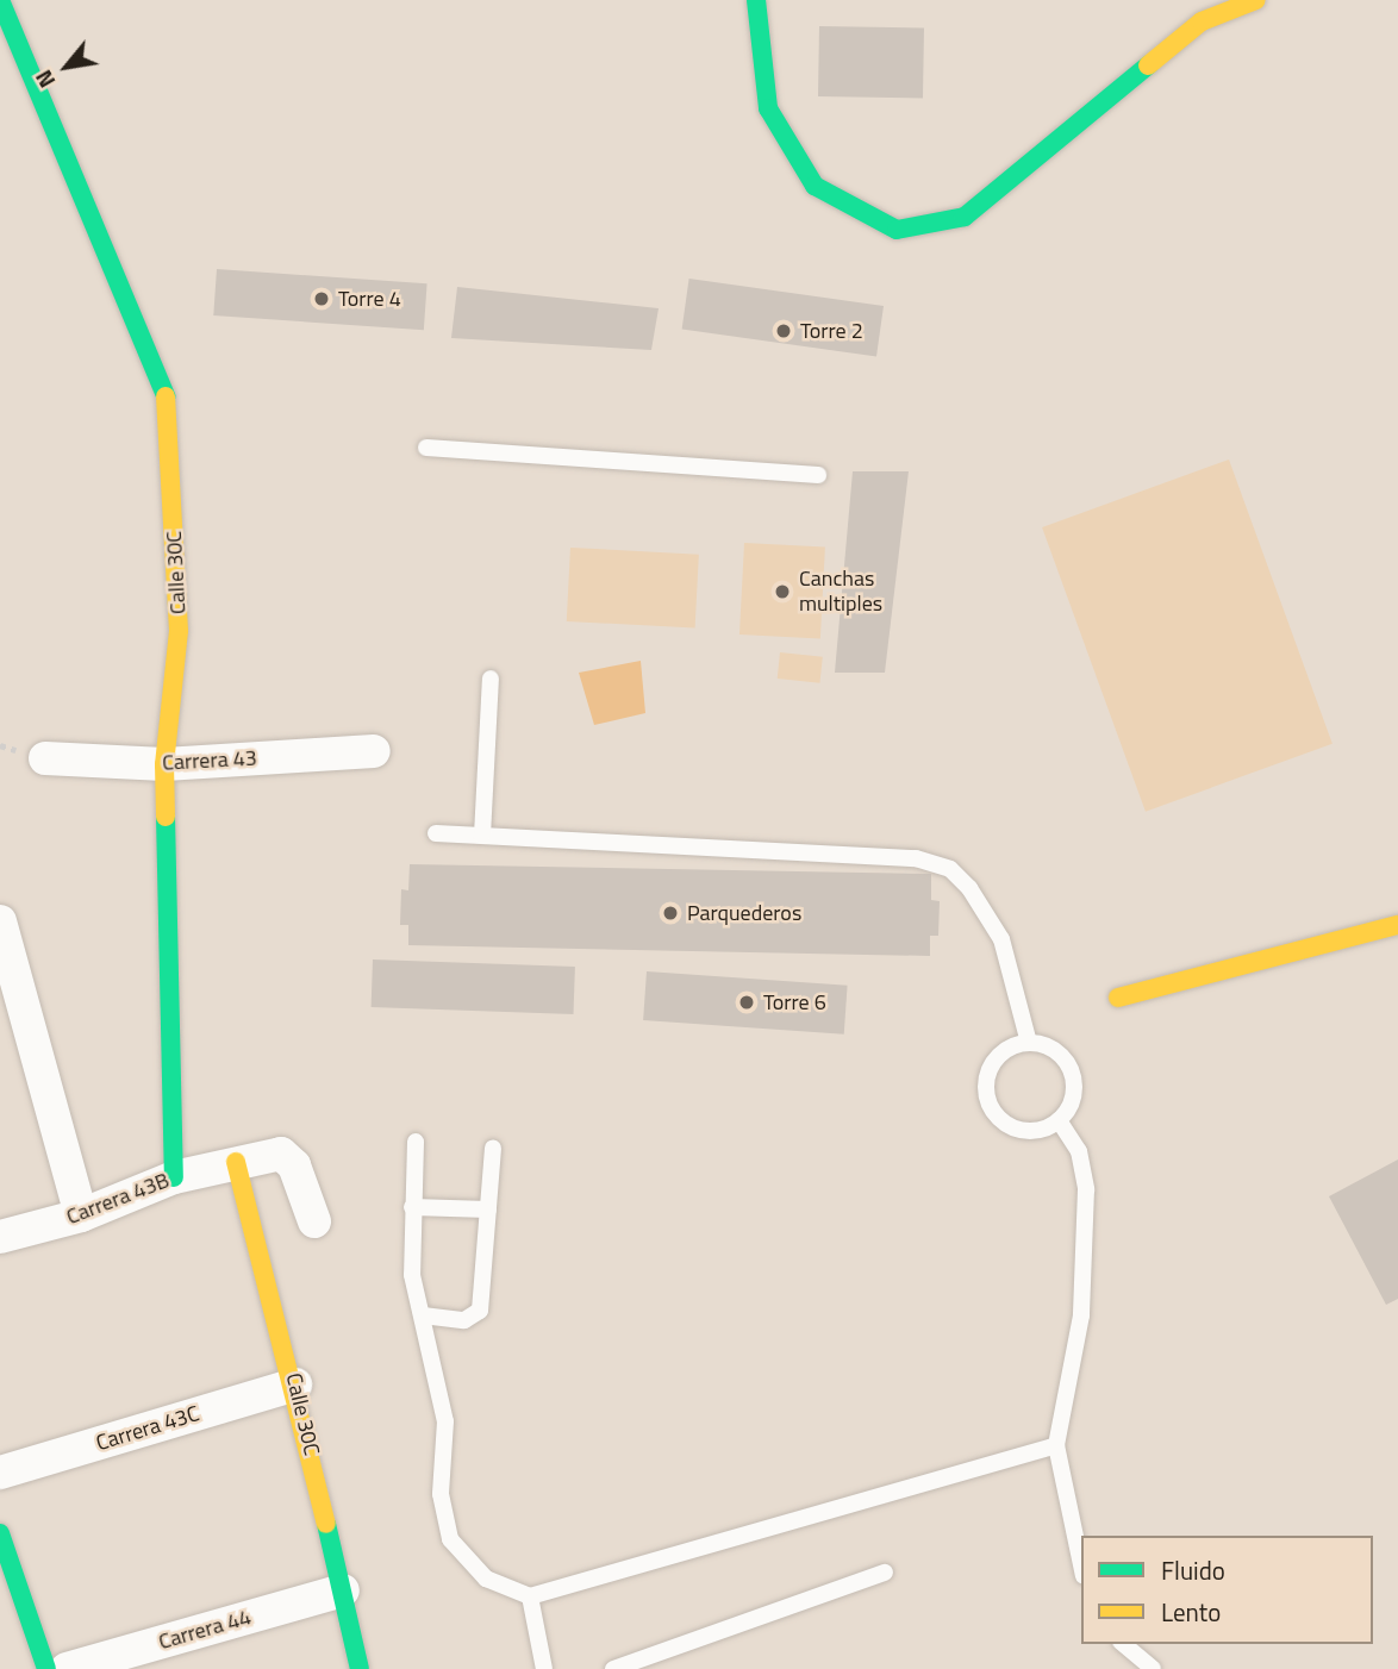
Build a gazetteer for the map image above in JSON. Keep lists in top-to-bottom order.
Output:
{
  "streets": {
    "street": [
      "Calle 30C",
      "Carrera 43",
      "Carrera 43B",
      "Carrera 43C",
      "Carrera 44"
    ]
  },
  "crossings": [
    ["Calle 30C", "Carrera 43"],
    ["Calle 30C", "Carrera 43B"],
    ["Calle 30C", "Carrera 43C"],
    ["Calle 30C", "Carrera 44"]
  ],
  "places": [
    "Torre 4",
    "Torre 2",
    "Canchas multiples",
    "Parquederos",
    "Torre 6"
  ],
  "legend": ["Fluido", "Lento"],
  "north": "bottom left"
}
